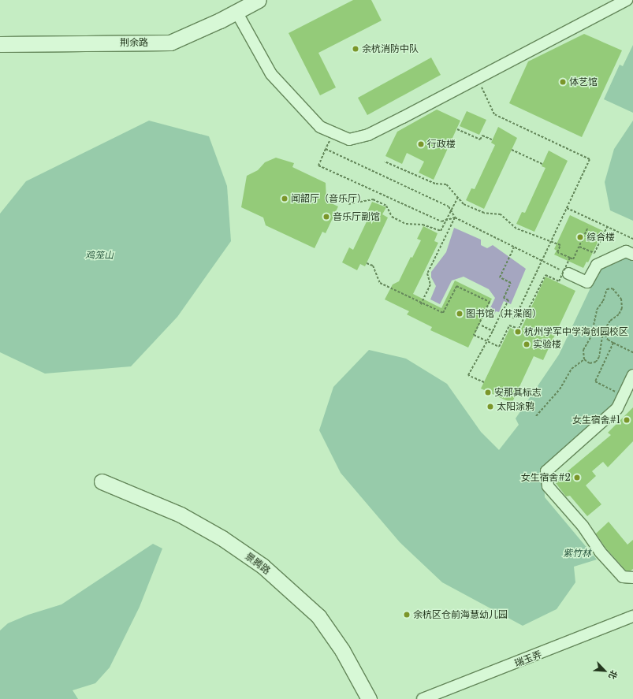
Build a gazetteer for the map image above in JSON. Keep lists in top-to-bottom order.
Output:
{
  "streets": {
    "street": ["荆余路", "景腾路", "瑞玉弄"]
  },
  "parks": ["鸡笼山", "紫竹林"],
  "places": [
    "余杭消防中队",
    "体艺馆",
    "行政楼",
    "闻韶厅（音乐厅）",
    "音乐厅副馆",
    "综合楼",
    "图书馆（井渫阁）",
    "杭州学军中学海创园校区",
    "实验楼",
    "安那其标志",
    "太阳涂鸦",
    "女生宿舍#1",
    "女生宿舍#2",
    "余杭区仓前海慧幼儿园"
  ],
  "north": "bottom right"
}
